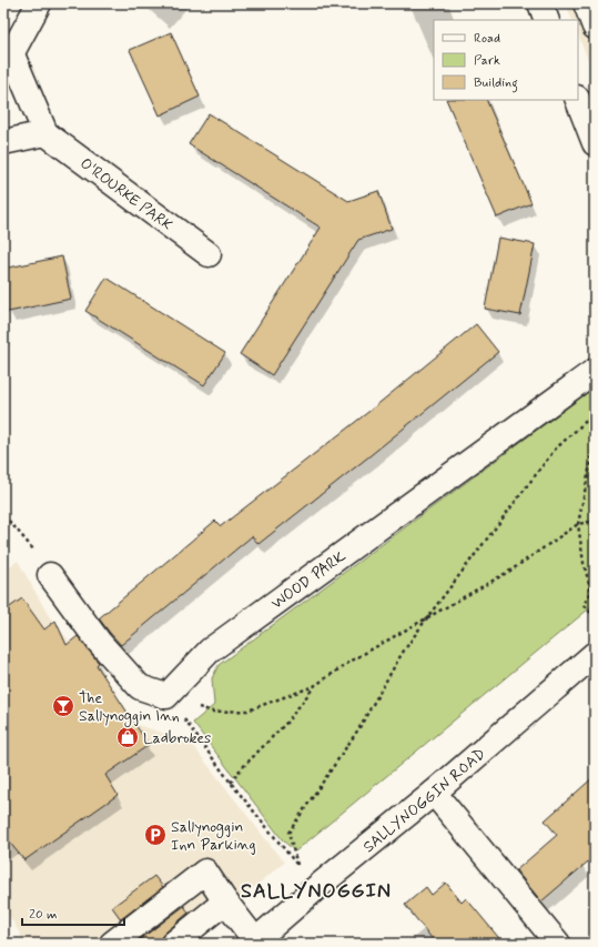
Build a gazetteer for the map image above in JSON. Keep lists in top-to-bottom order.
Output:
{
  "streets": {
    "street": ["O'ROURKE PARK", "WOOD PARK", "SALLYNOGGIN ROAD"]
  },
  "districts": ["SALLYNOGGIN"],
  "places": {
    "bar": ["The Sallynoggin Inn"],
    "shop": ["Ladbrokes"],
    "parking": ["Sallynoggin Inn Parking"]
  },
  "legend": ["Road", "Park", "Building"],
  "scale_bar": "20 m"
}
